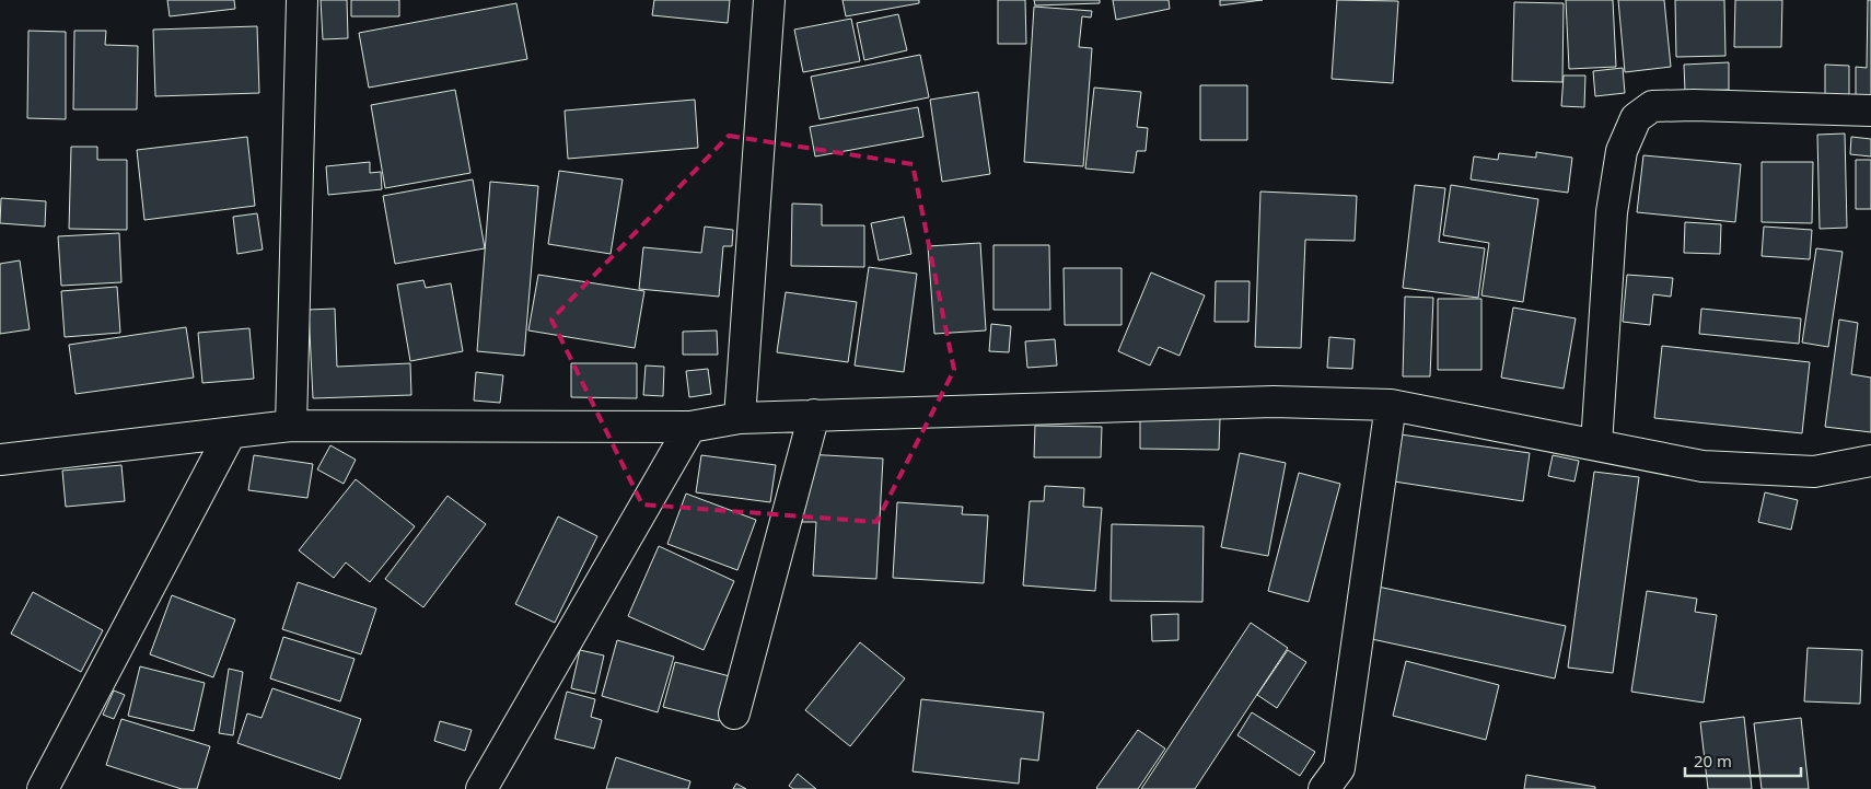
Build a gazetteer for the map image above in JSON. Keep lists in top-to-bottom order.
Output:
{
  "scale_bar": "20 m"
}
